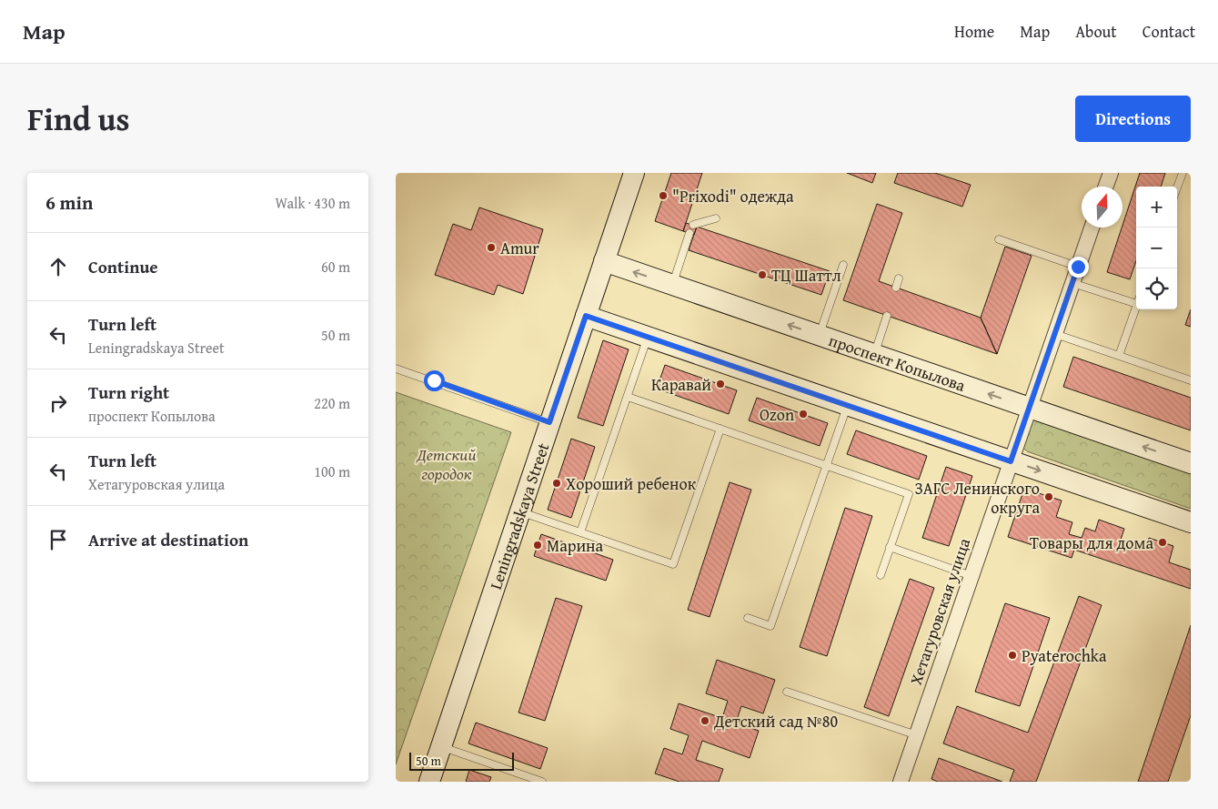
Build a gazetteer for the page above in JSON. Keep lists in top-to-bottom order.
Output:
{
  "streets": {
    "street": ["проспект Копылова", "Leningradskaya Street", "Хетагуровская улица"]
  },
  "crossings": [
    ["проспект Копылова", "Leningradskaya Street"],
    ["проспект Копылова", "Хетагуровская улица"]
  ],
  "parks": ["Детский городок"],
  "places": [
    "\"Prixodi\" одежда",
    "Amur",
    "ТЦ Шаттл",
    "Каравай",
    "Ozon",
    "Хороший ребенок",
    "ЗАГС Ленинского округа",
    "Товары для дома",
    "Марина",
    "Pyaterochka",
    "Детский сад №80"
  ],
  "scale_bar": "50 m",
  "north": "top",
  "page": {
    "header": "Map",
    "nav": [
      "Home",
      "Map",
      "About",
      "Contact"
    ],
    "title": "Find us",
    "buttons": "Directions",
    "heading": ["6 min", "Walk · 430 m"],
    "map_buttons": ["+", "−"],
    "list": [
      ["Continue", "60 m"],
      ["Turn left", "Leningradskaya Street", "50 m"],
      ["Turn right", "проспект Копылова", "220 m"],
      ["Turn left", "Хетагуровская улица", "100 m"],
      "Arrive at destination"
    ],
    "scale": "50 m"
  }
}
